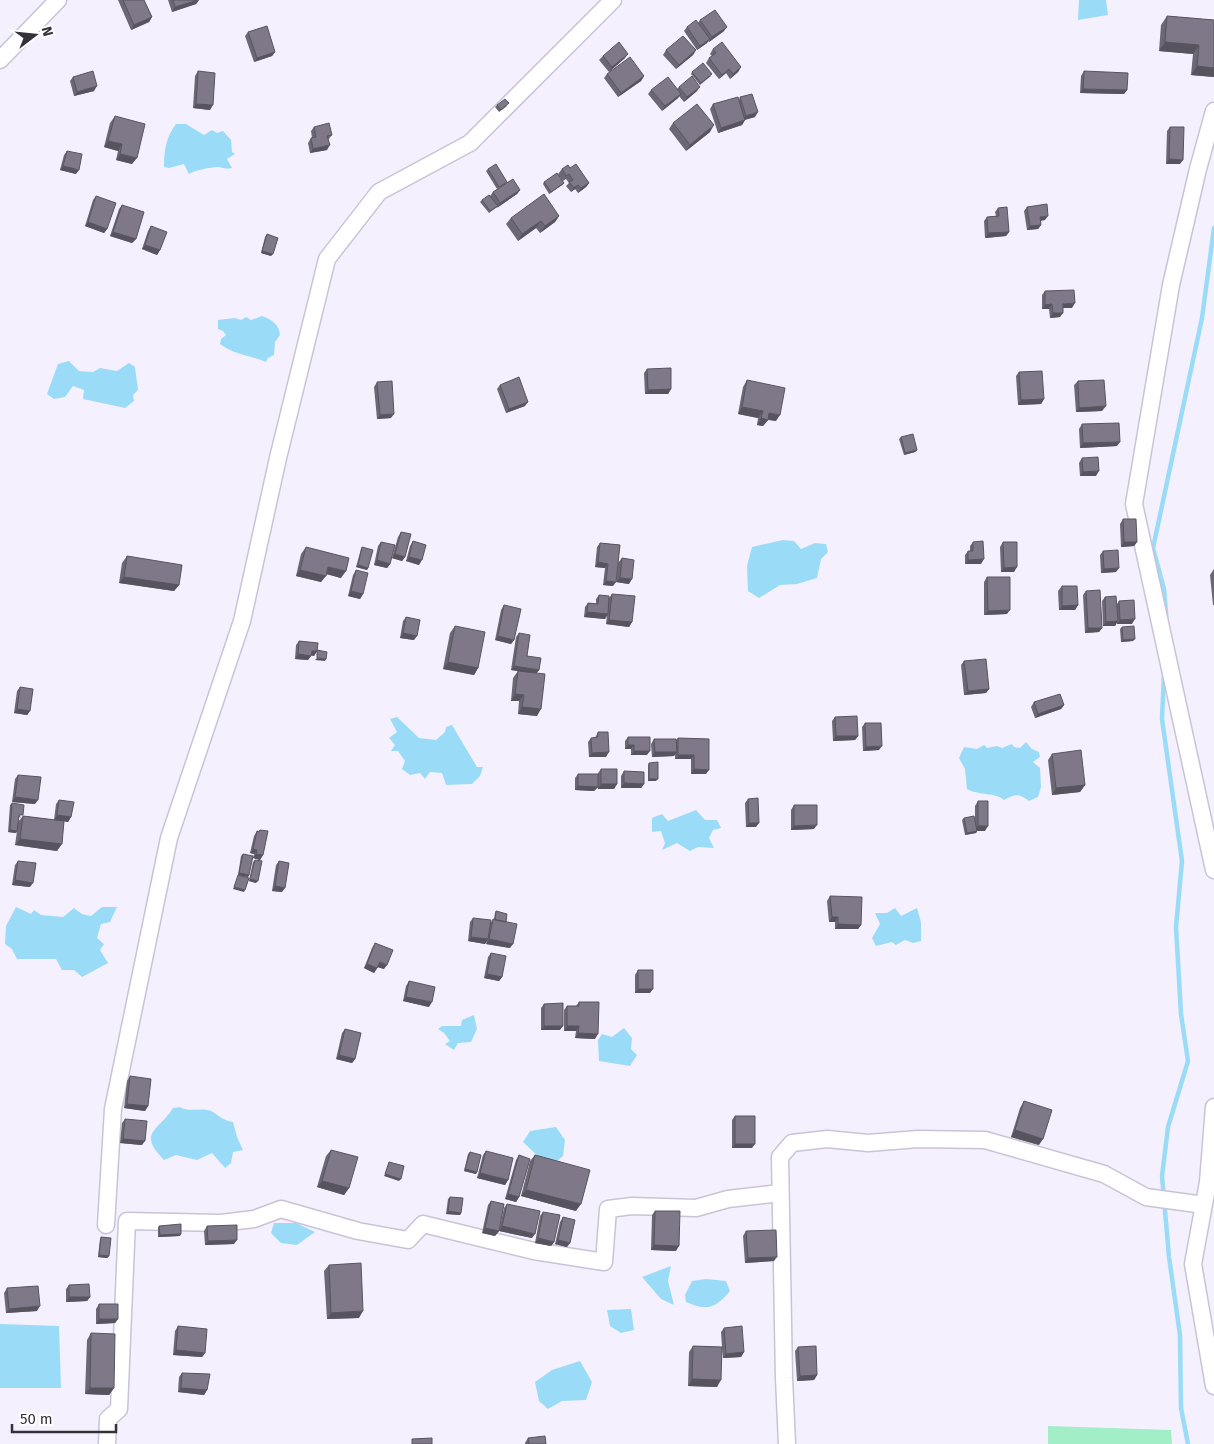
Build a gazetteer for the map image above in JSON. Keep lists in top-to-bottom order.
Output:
{
  "scale_bar": "50 m",
  "north": "right"
}
